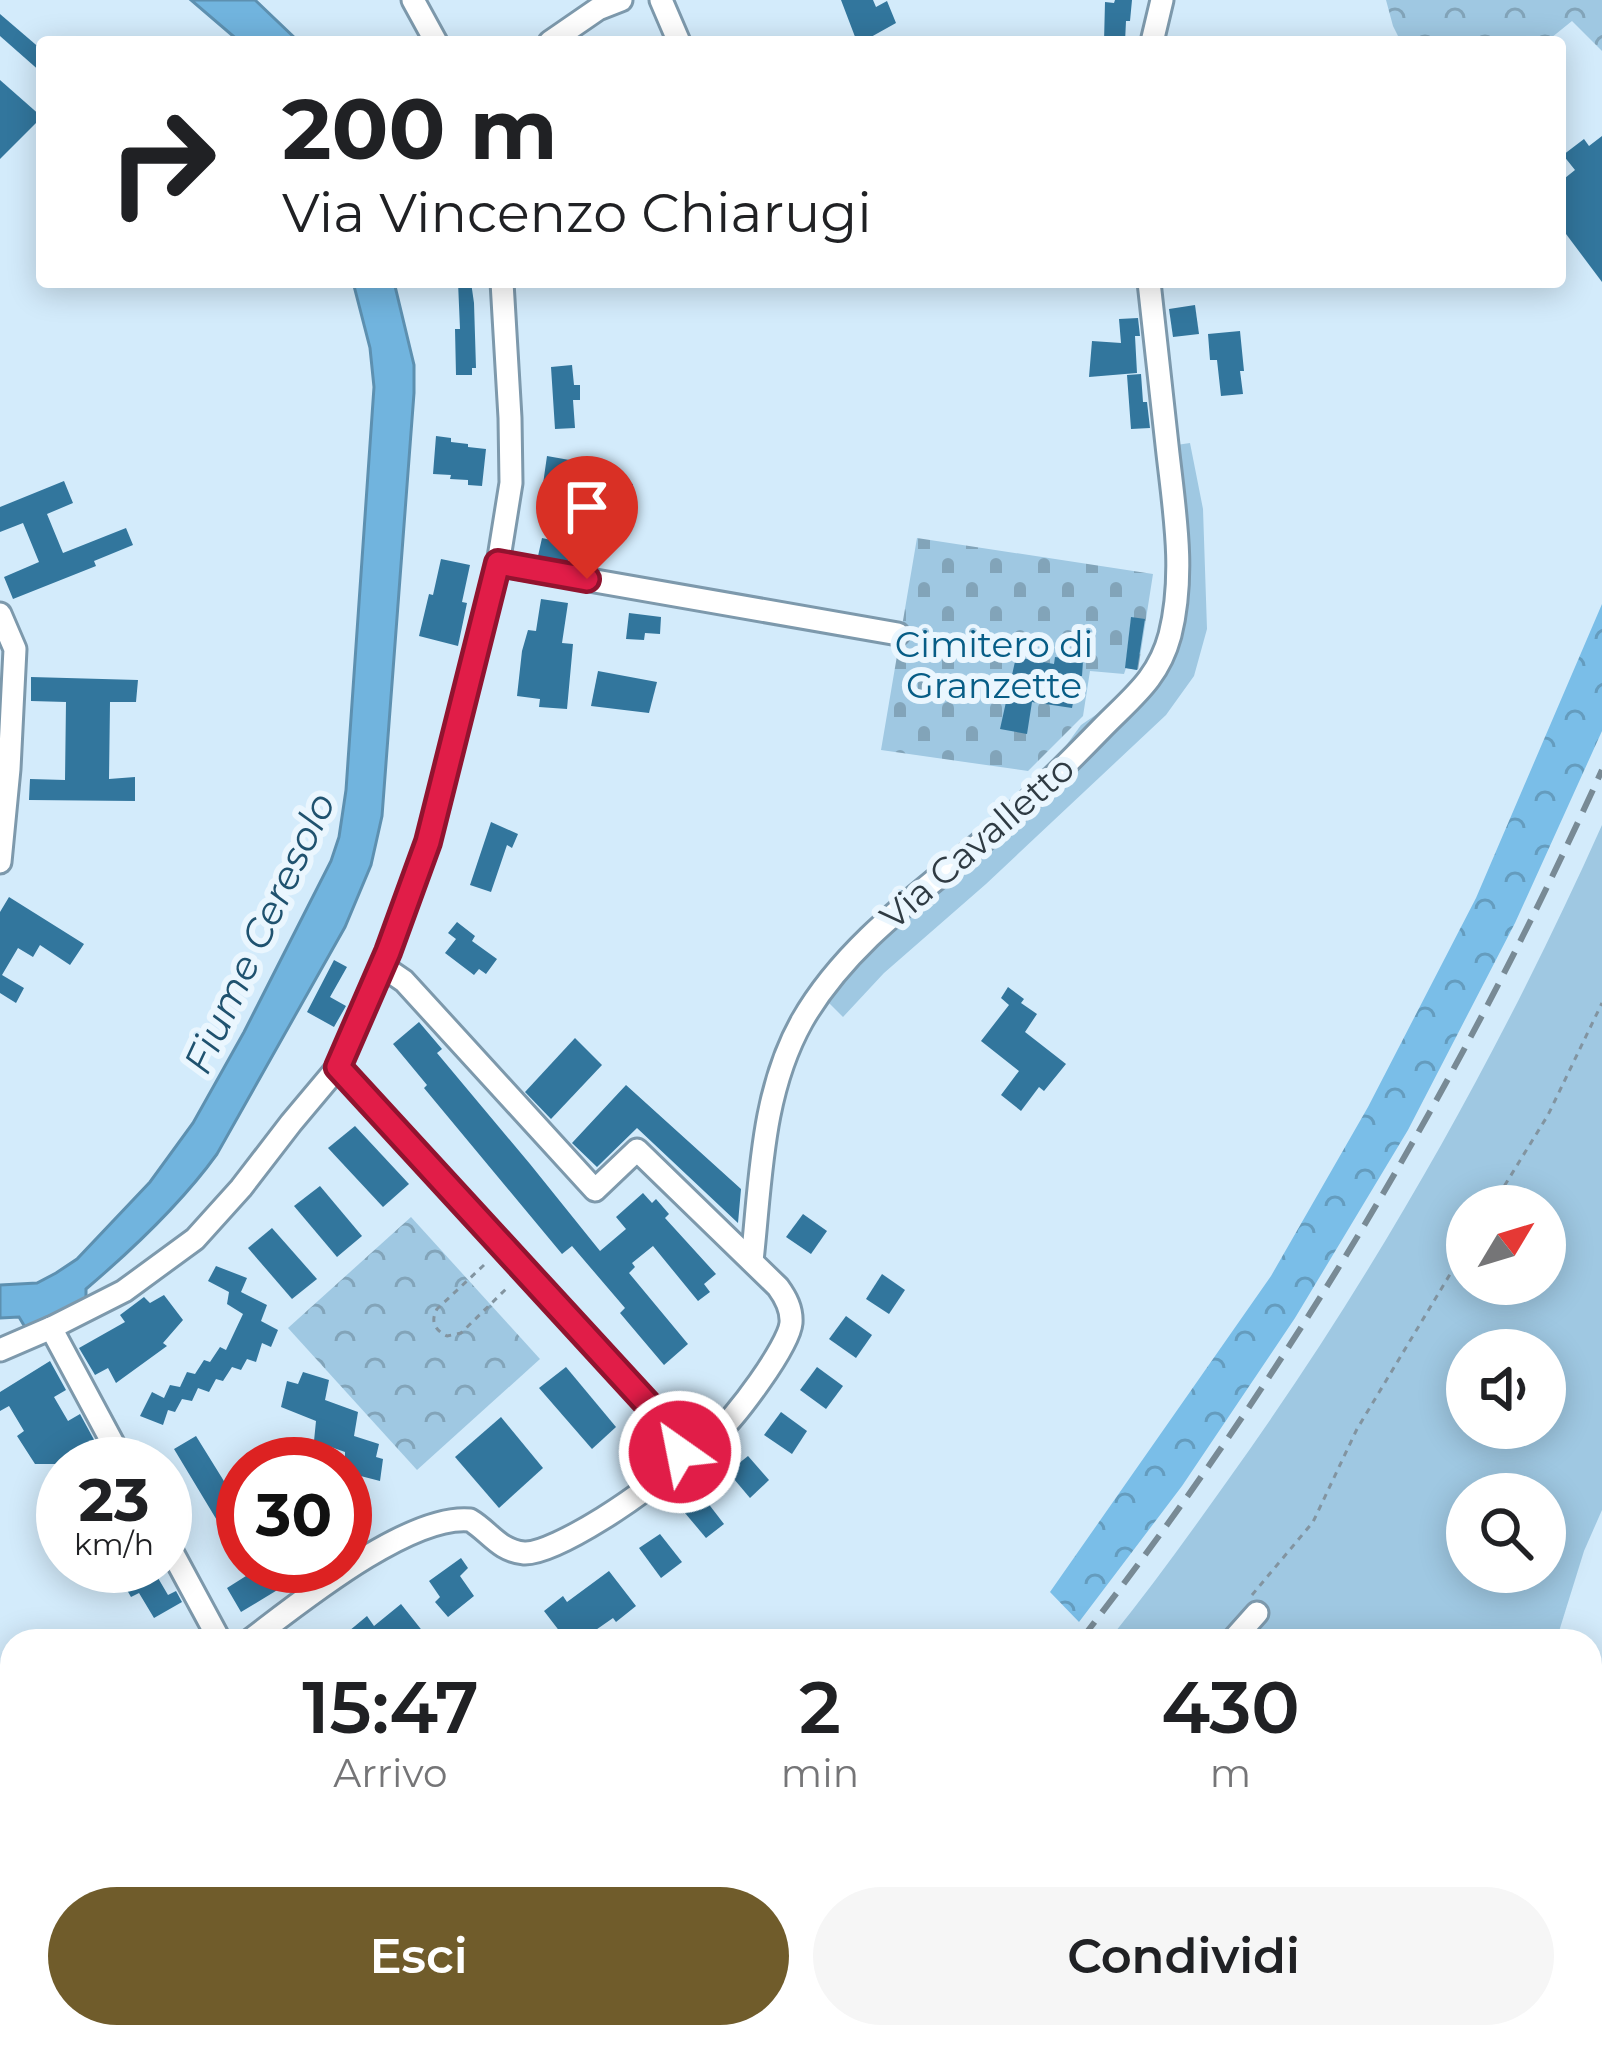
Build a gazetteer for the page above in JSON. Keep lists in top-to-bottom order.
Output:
{
  "streets": {
    "street": ["Via Cavalletto"]
  },
  "water": ["Fiume Ceresolo"],
  "parks": ["Cimitero di Granzette"],
  "north": "top right",
  "page": {
    "turn": ["200 m", "Via Vincenzo Chiarugi"],
    "speed": "23 km/h",
    "limit": "30",
    "eta": [
      "15:47",
      "Arrivo",
      "2",
      "min",
      "430",
      "m"
    ],
    "buttons": ["Esci", "Condividi"]
  }
}
